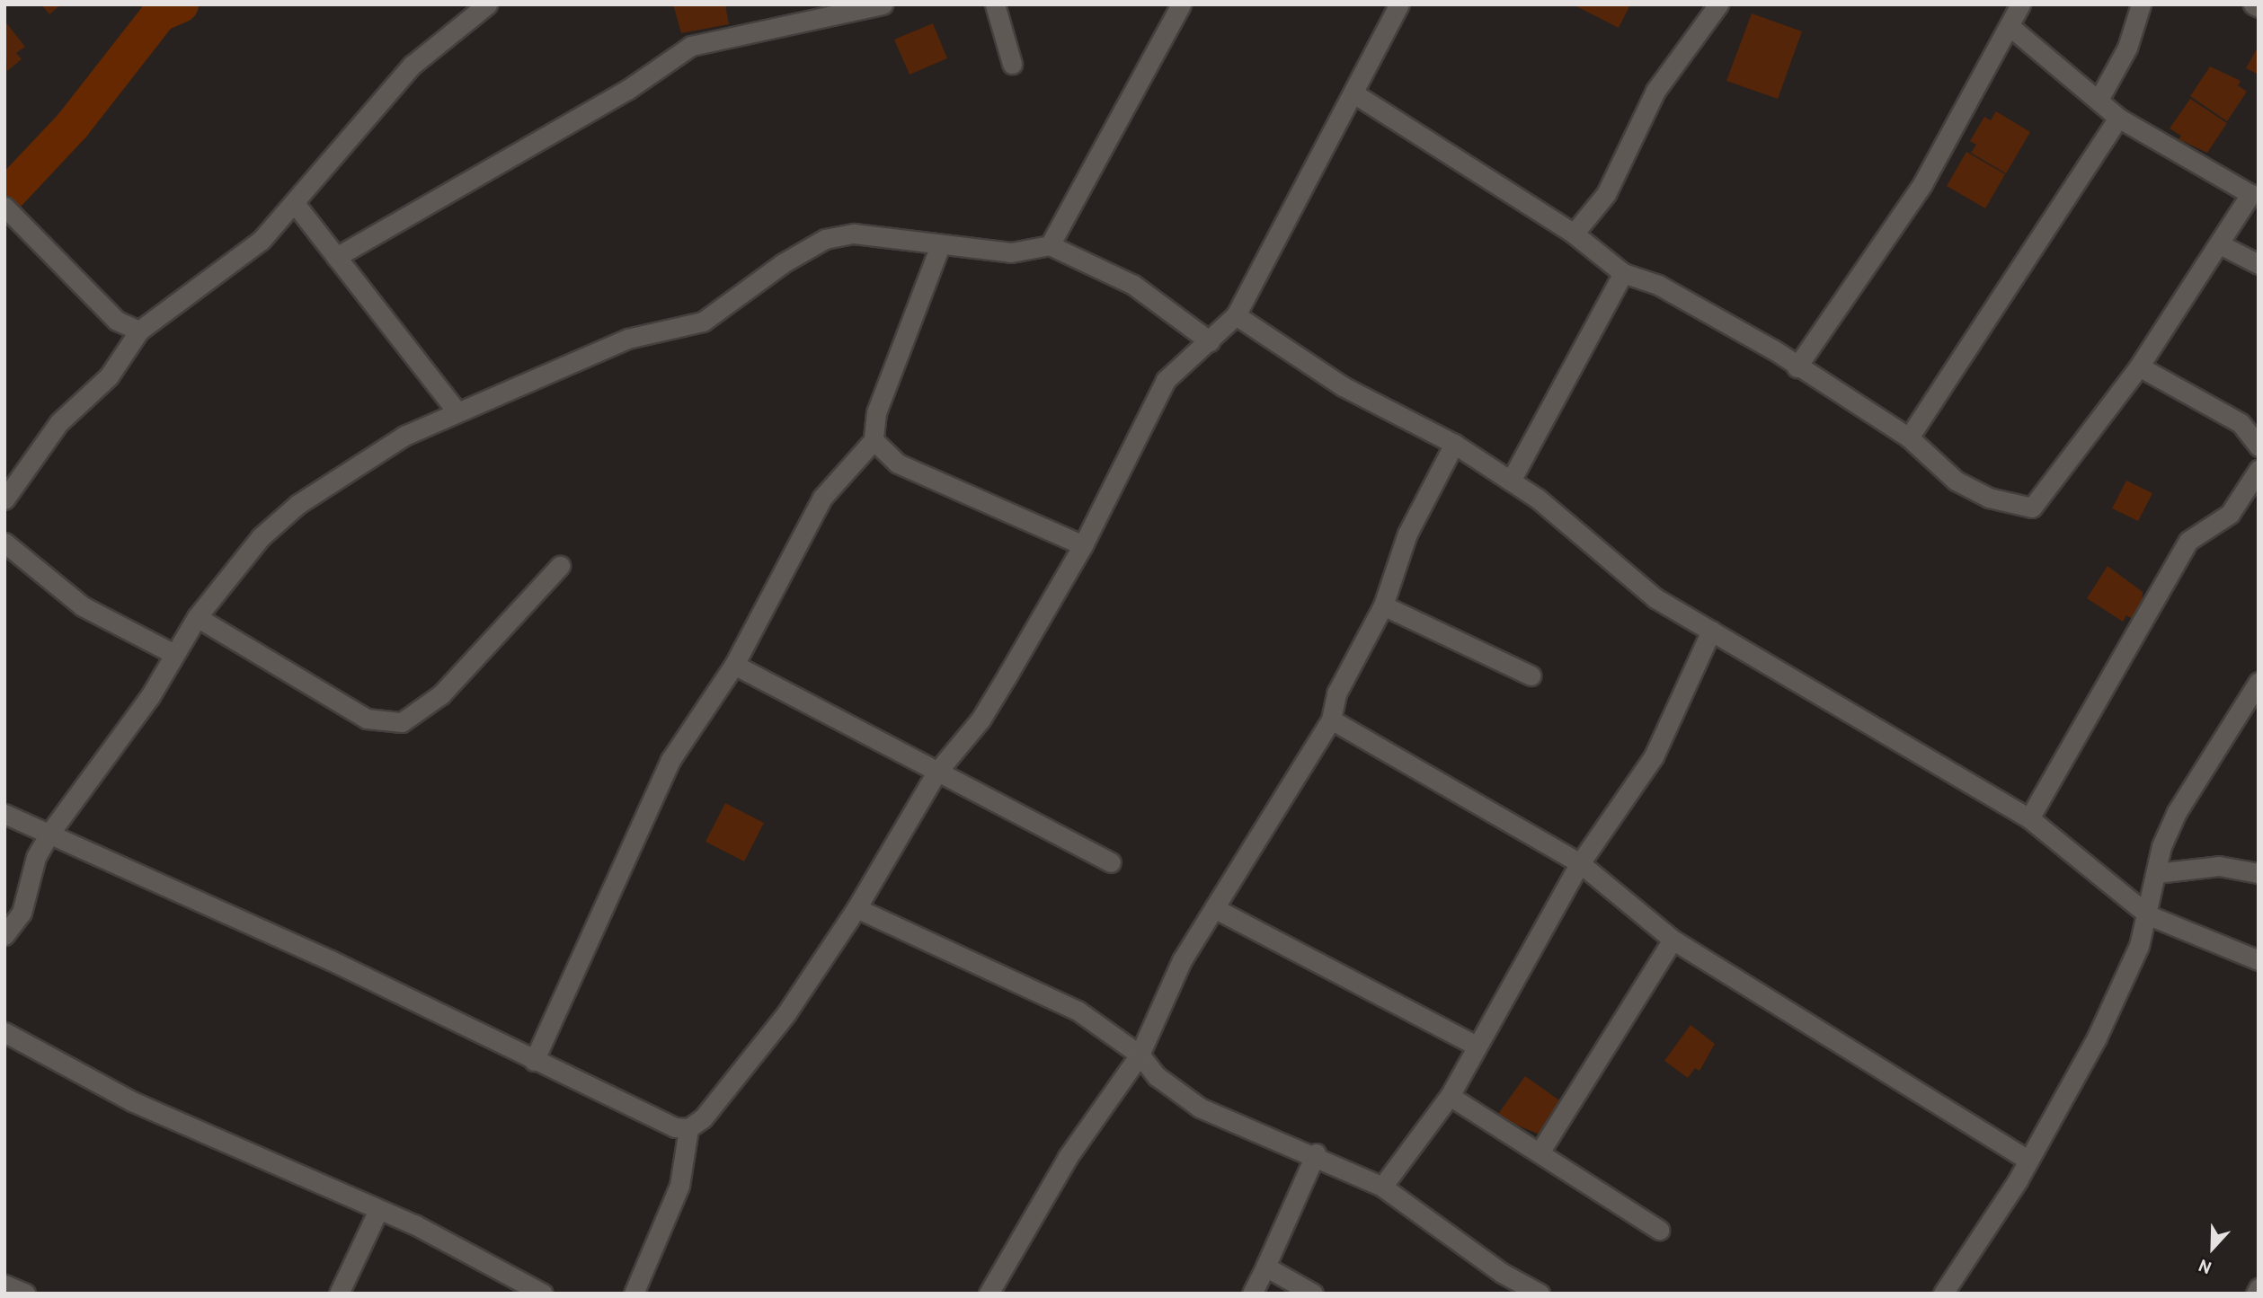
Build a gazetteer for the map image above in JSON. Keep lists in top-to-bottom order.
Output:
{
  "north": "bottom"
}
